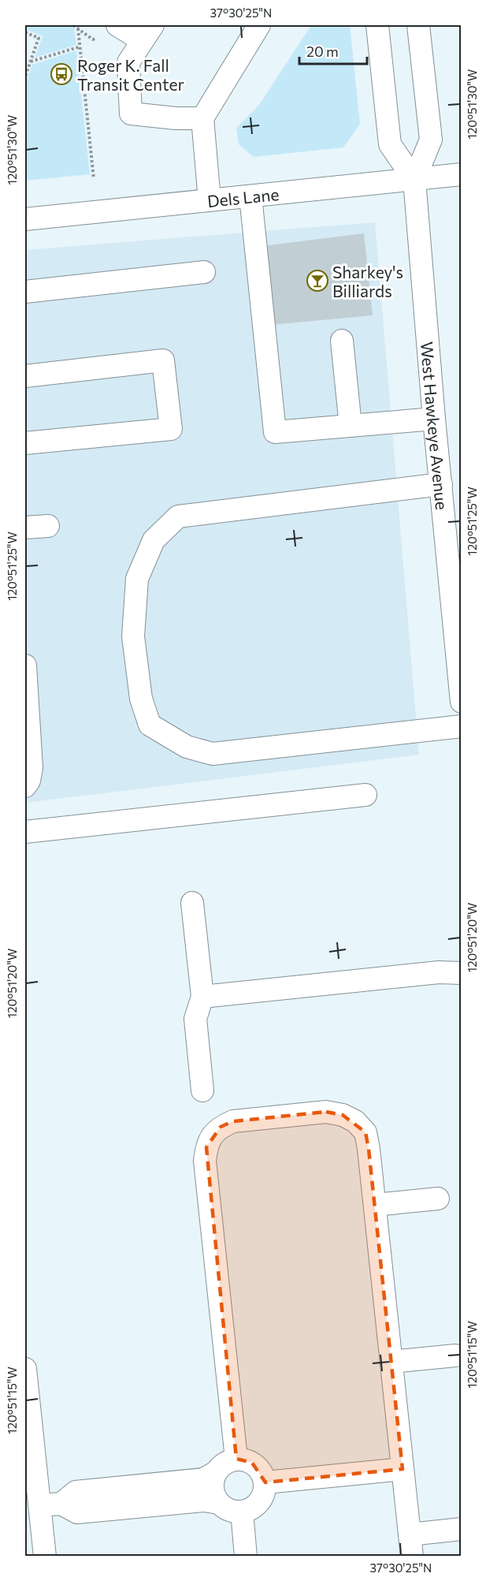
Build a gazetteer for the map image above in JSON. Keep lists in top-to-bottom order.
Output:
{
  "streets": {
    "street": ["Dels Lane", "West Hawkeye Avenue"]
  },
  "crossings": [
    ["Dels Lane", "West Hawkeye Avenue"]
  ],
  "places": {
    "bus stop": ["Roger K. Fall Transit Center"],
    "bar": ["Sharkey's Billiards"]
  },
  "scale_bar": "20 m",
  "coordinates": [
    "37°30'25\"N",
    "120°51'30\"W",
    "120°51'25\"W",
    "120°51'20\"W",
    "120°51'15\"W"
  ]
}
